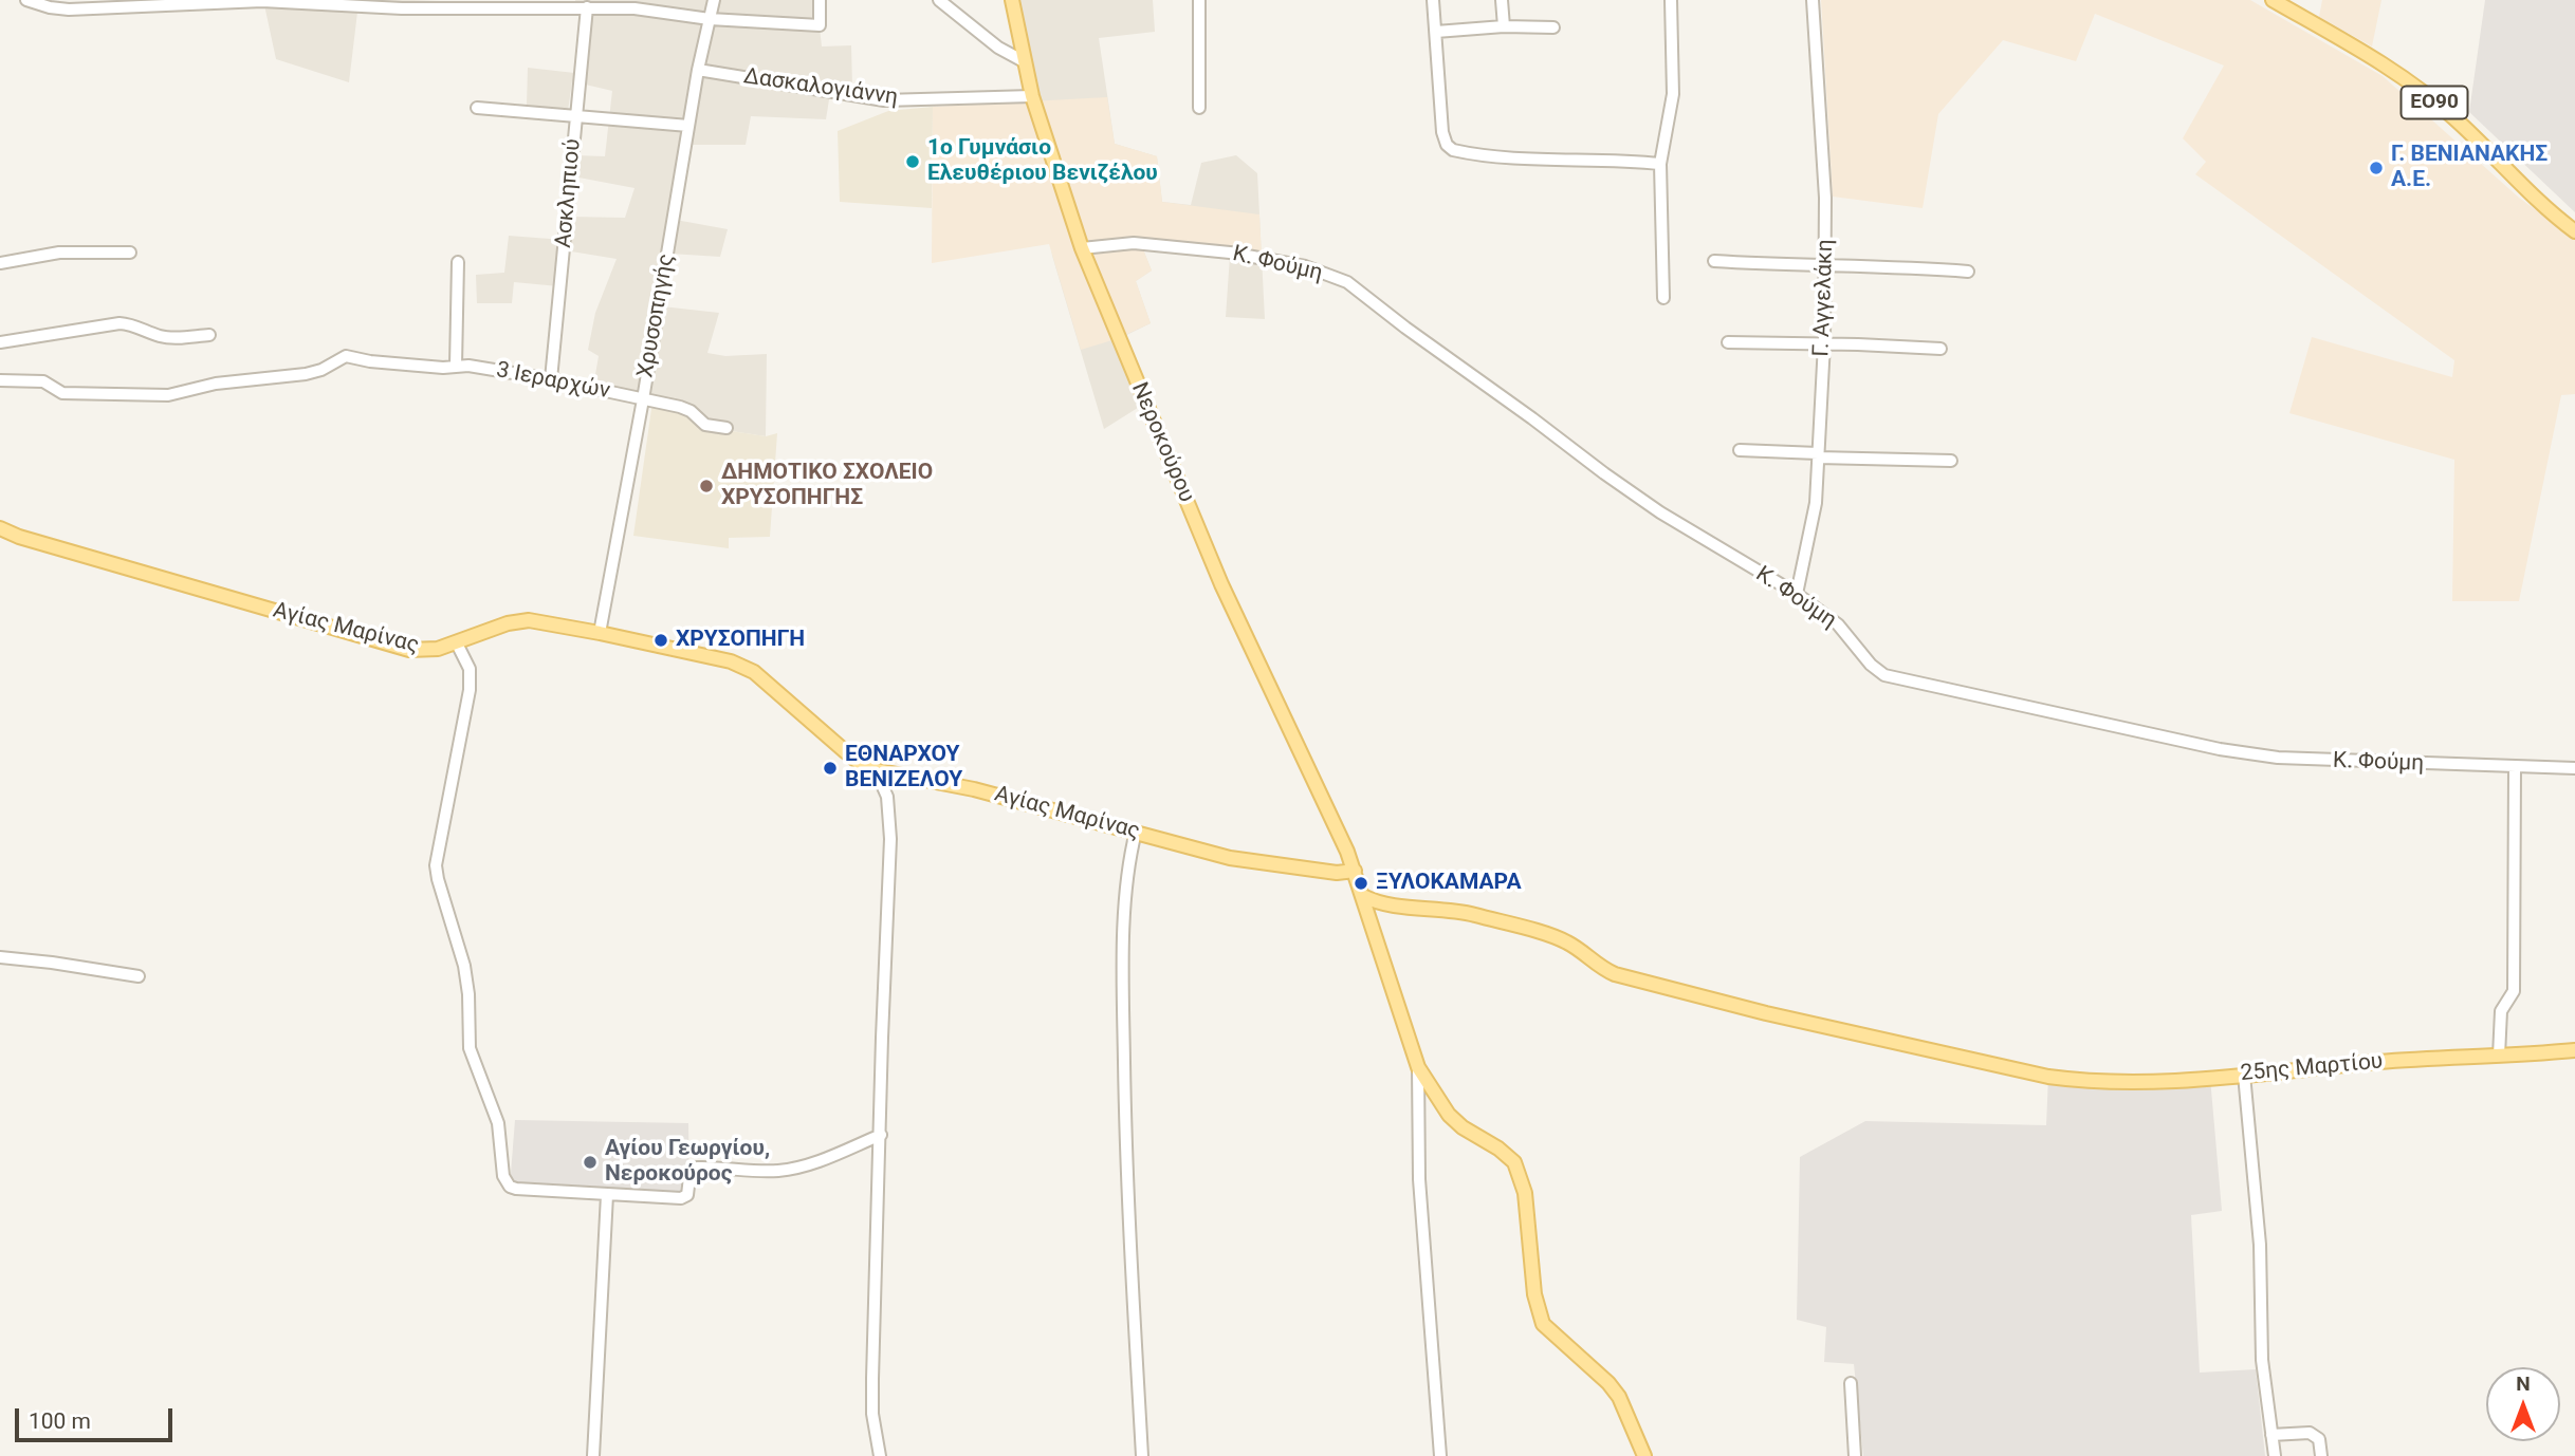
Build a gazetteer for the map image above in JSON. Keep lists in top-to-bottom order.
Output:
{
  "streets": {
    "main road": [
      "ΕΟ90",
      "Νεροκούρου",
      "Αγίας Μαρίνας",
      "25ης Μαρτίου"
    ],
    "street": [
      "Δασκαλογιάννη",
      "Ασκληπιού",
      "Κ. Φούμη",
      "Γ. Αγγελάκη",
      "Χρυσοπηγής",
      "3 Ιεραρχών"
    ]
  },
  "crossings": [
    ["Δασκαλογιάννη", "Χρυσοπηγής"],
    ["Δασκαλογιάννη", "Νεροκούρου"],
    ["Ασκληπιού", "3 Ιεραρχών"],
    ["Κ. Φούμη", "Γ. Αγγελάκη"],
    ["Κ. Φούμη", "Νεροκούρου"],
    ["Χρυσοπηγής", "3 Ιεραρχών"],
    ["Χρυσοπηγής", "Αγίας Μαρίνας"],
    ["Νεροκούρου", "Αγίας Μαρίνας"],
    ["Νεροκούρου", "25ης Μαρτίου"]
  ],
  "places": [
    "1ο Γυμνάσιο Ελευθέριου Βενιζέλου",
    "Γ. ΒΕΝΙΑΝΑΚΗΣ A.E.",
    "ΔΗΜΟΤΙΚΟ ΣΧΟΛΕΙΟ ΧΡΥΣΟΠΗΓΗΣ",
    "ΧΡΥΣΟΠΗΓΗ",
    "ΕΘΝΑΡΧΟΥ ΒΕΝΙΖΕΛΟΥ",
    "ΞΥΛΟΚΑΜΑΡΑ",
    "Αγίου Γεωργίου, Νεροκούρος"
  ],
  "scale_bar": "100 m",
  "north": "top"
}
